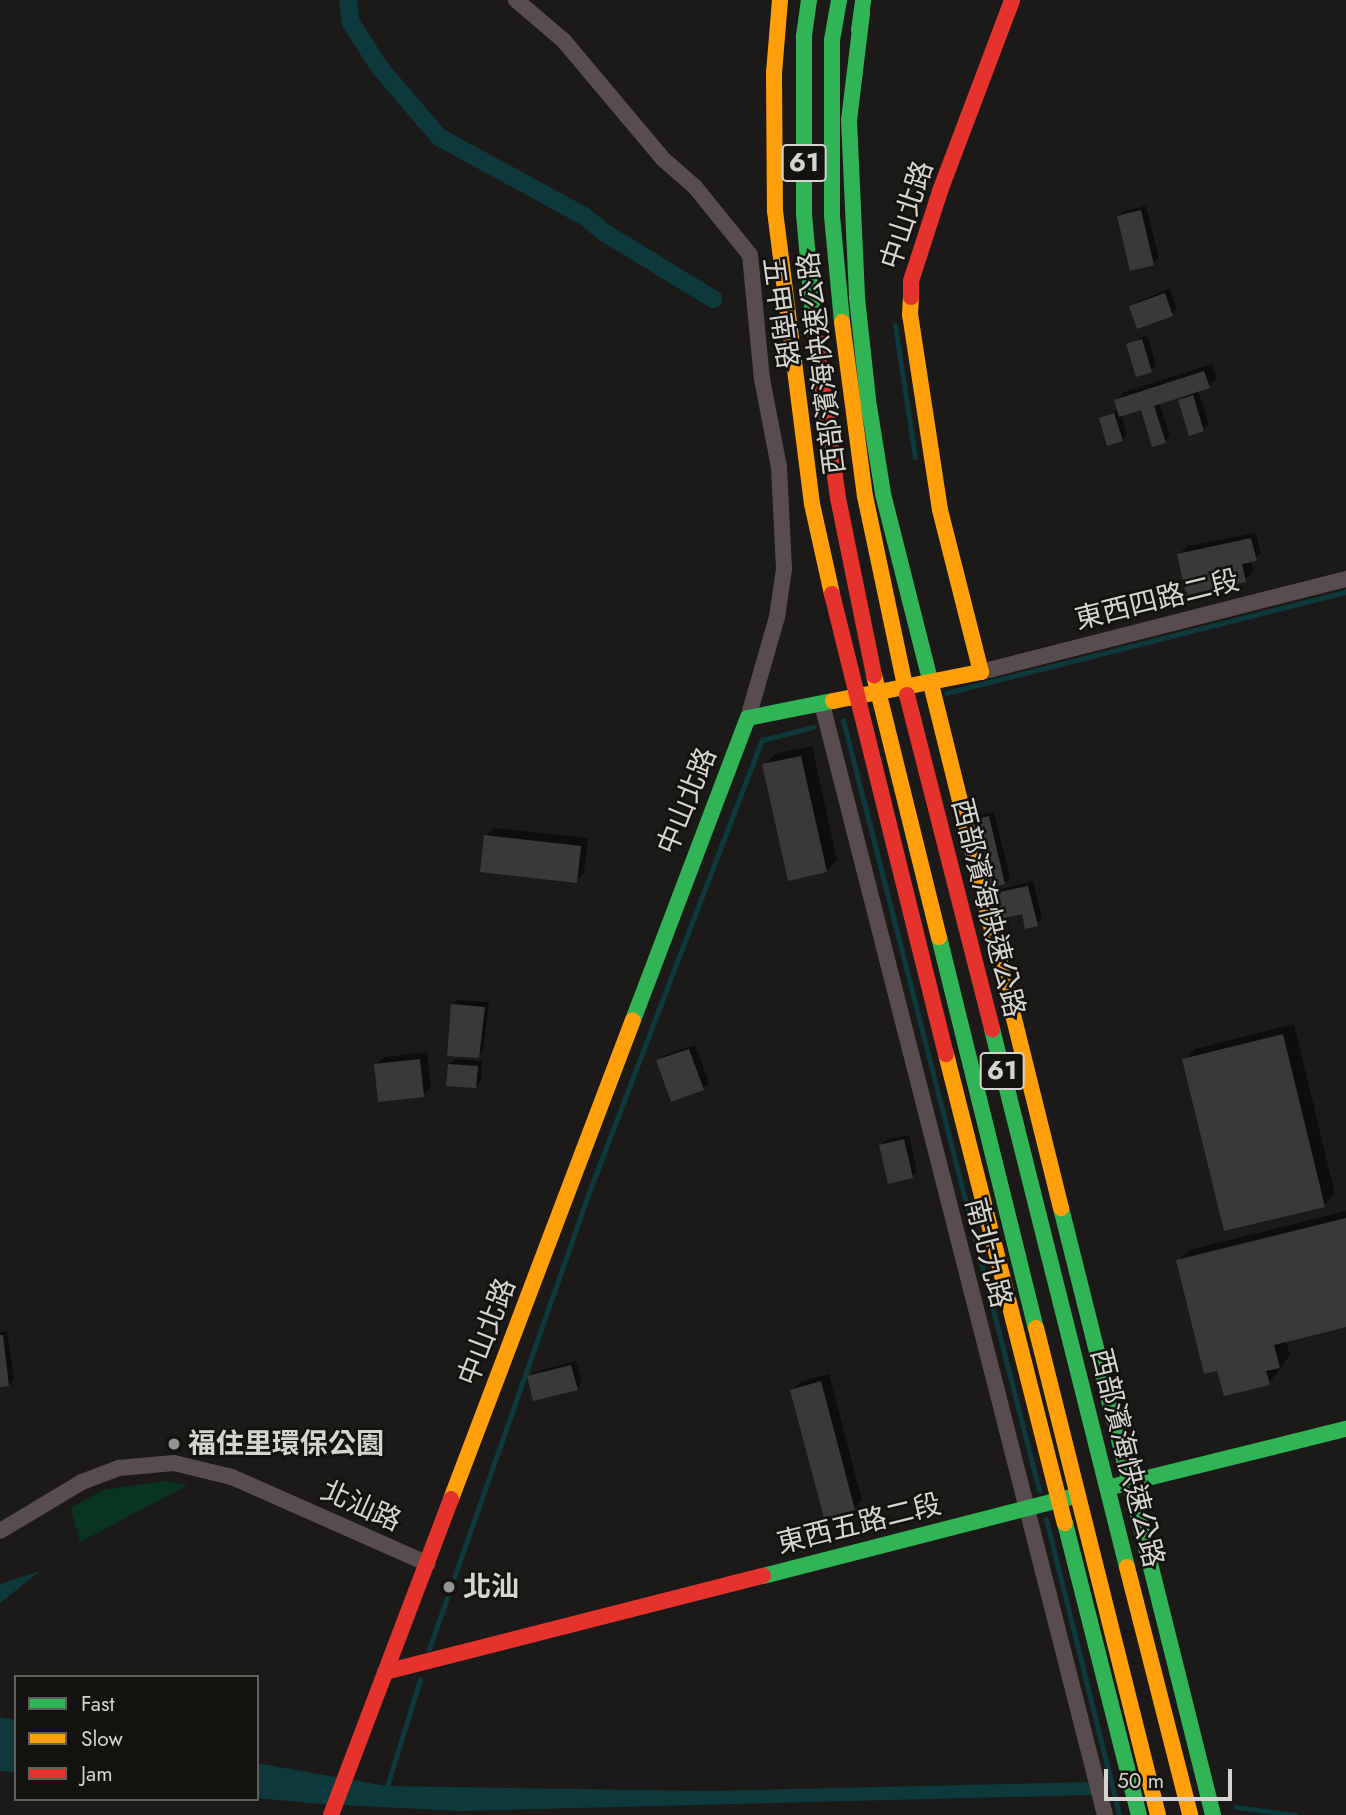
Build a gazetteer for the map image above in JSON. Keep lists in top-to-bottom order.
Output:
{
  "streets": {
    "main road": [
      "61",
      "中山北路",
      "西部濱海快速公路",
      "東西五路二段"
    ],
    "street": [
      "五甲南路",
      "東西四路二段",
      "南北九路",
      "北汕路"
    ]
  },
  "crossings": [
    ["中山北路", "五甲南路"],
    ["中山北路", "東西四路二段"],
    ["中山北路", "北汕路"],
    ["中山北路", "東西五路二段"],
    ["南北九路", "東西五路二段"]
  ],
  "places": ["福住里環保公園", "北汕"],
  "legend": ["Fast", "Slow", "Jam"],
  "scale_bar": "50 m"
}
